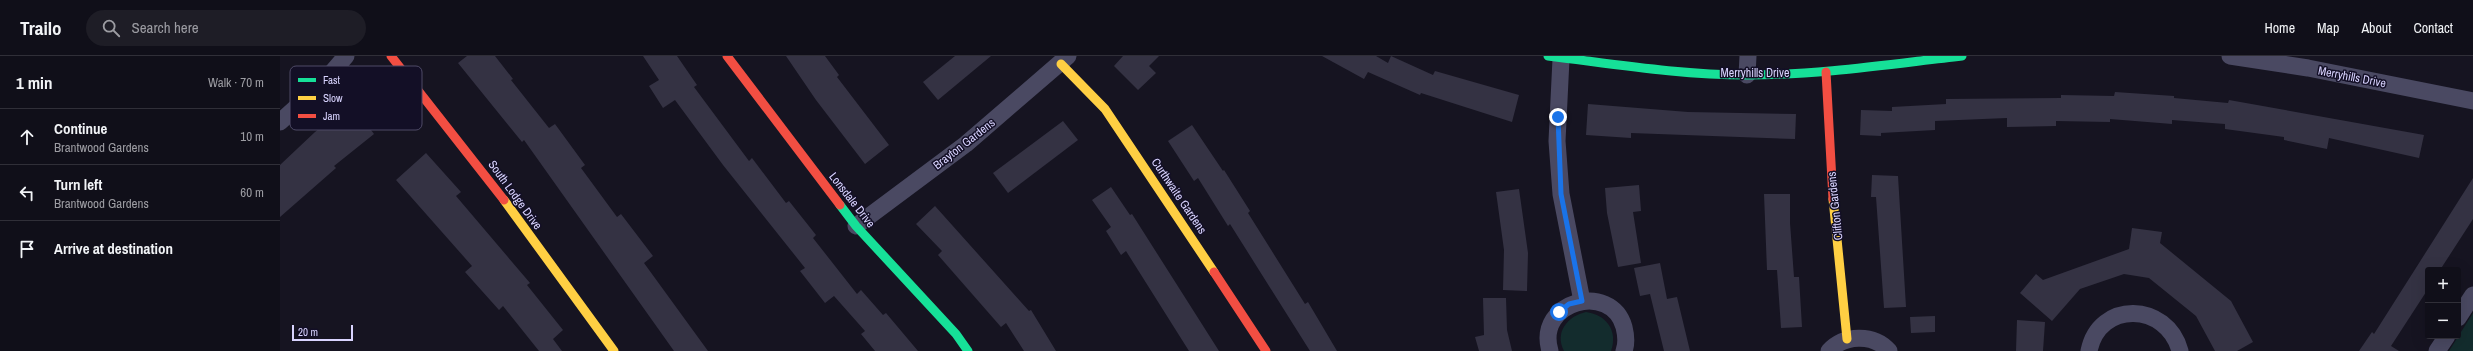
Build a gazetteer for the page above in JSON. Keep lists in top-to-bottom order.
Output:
{
  "streets": {
    "street": [
      "Merryhills Drive",
      "Brayton Gardens",
      "South Lodge Drive",
      "Curthwaite Gardens",
      "Lonsdale Drive",
      "Clifton Gardens"
    ]
  },
  "crossings": [
    ["Merryhills Drive", "Clifton Gardens"],
    ["Brayton Gardens", "Curthwaite Gardens"],
    ["Brayton Gardens", "Lonsdale Drive"]
  ],
  "legend": ["Fast", "Slow", "Jam"],
  "scale_bar": "20 m",
  "page": {
    "header": "Trailo",
    "search": "Search here",
    "nav": [
      "Home",
      "Map",
      "About",
      "Contact"
    ],
    "heading": ["1 min", "Walk · 70 m"],
    "list": [
      ["Continue", "Brantwood Gardens", "10 m"],
      ["Turn left", "Brantwood Gardens", "60 m"],
      "Arrive at destination"
    ],
    "map_buttons": ["+", "−"],
    "scale": "20 m"
  }
}
